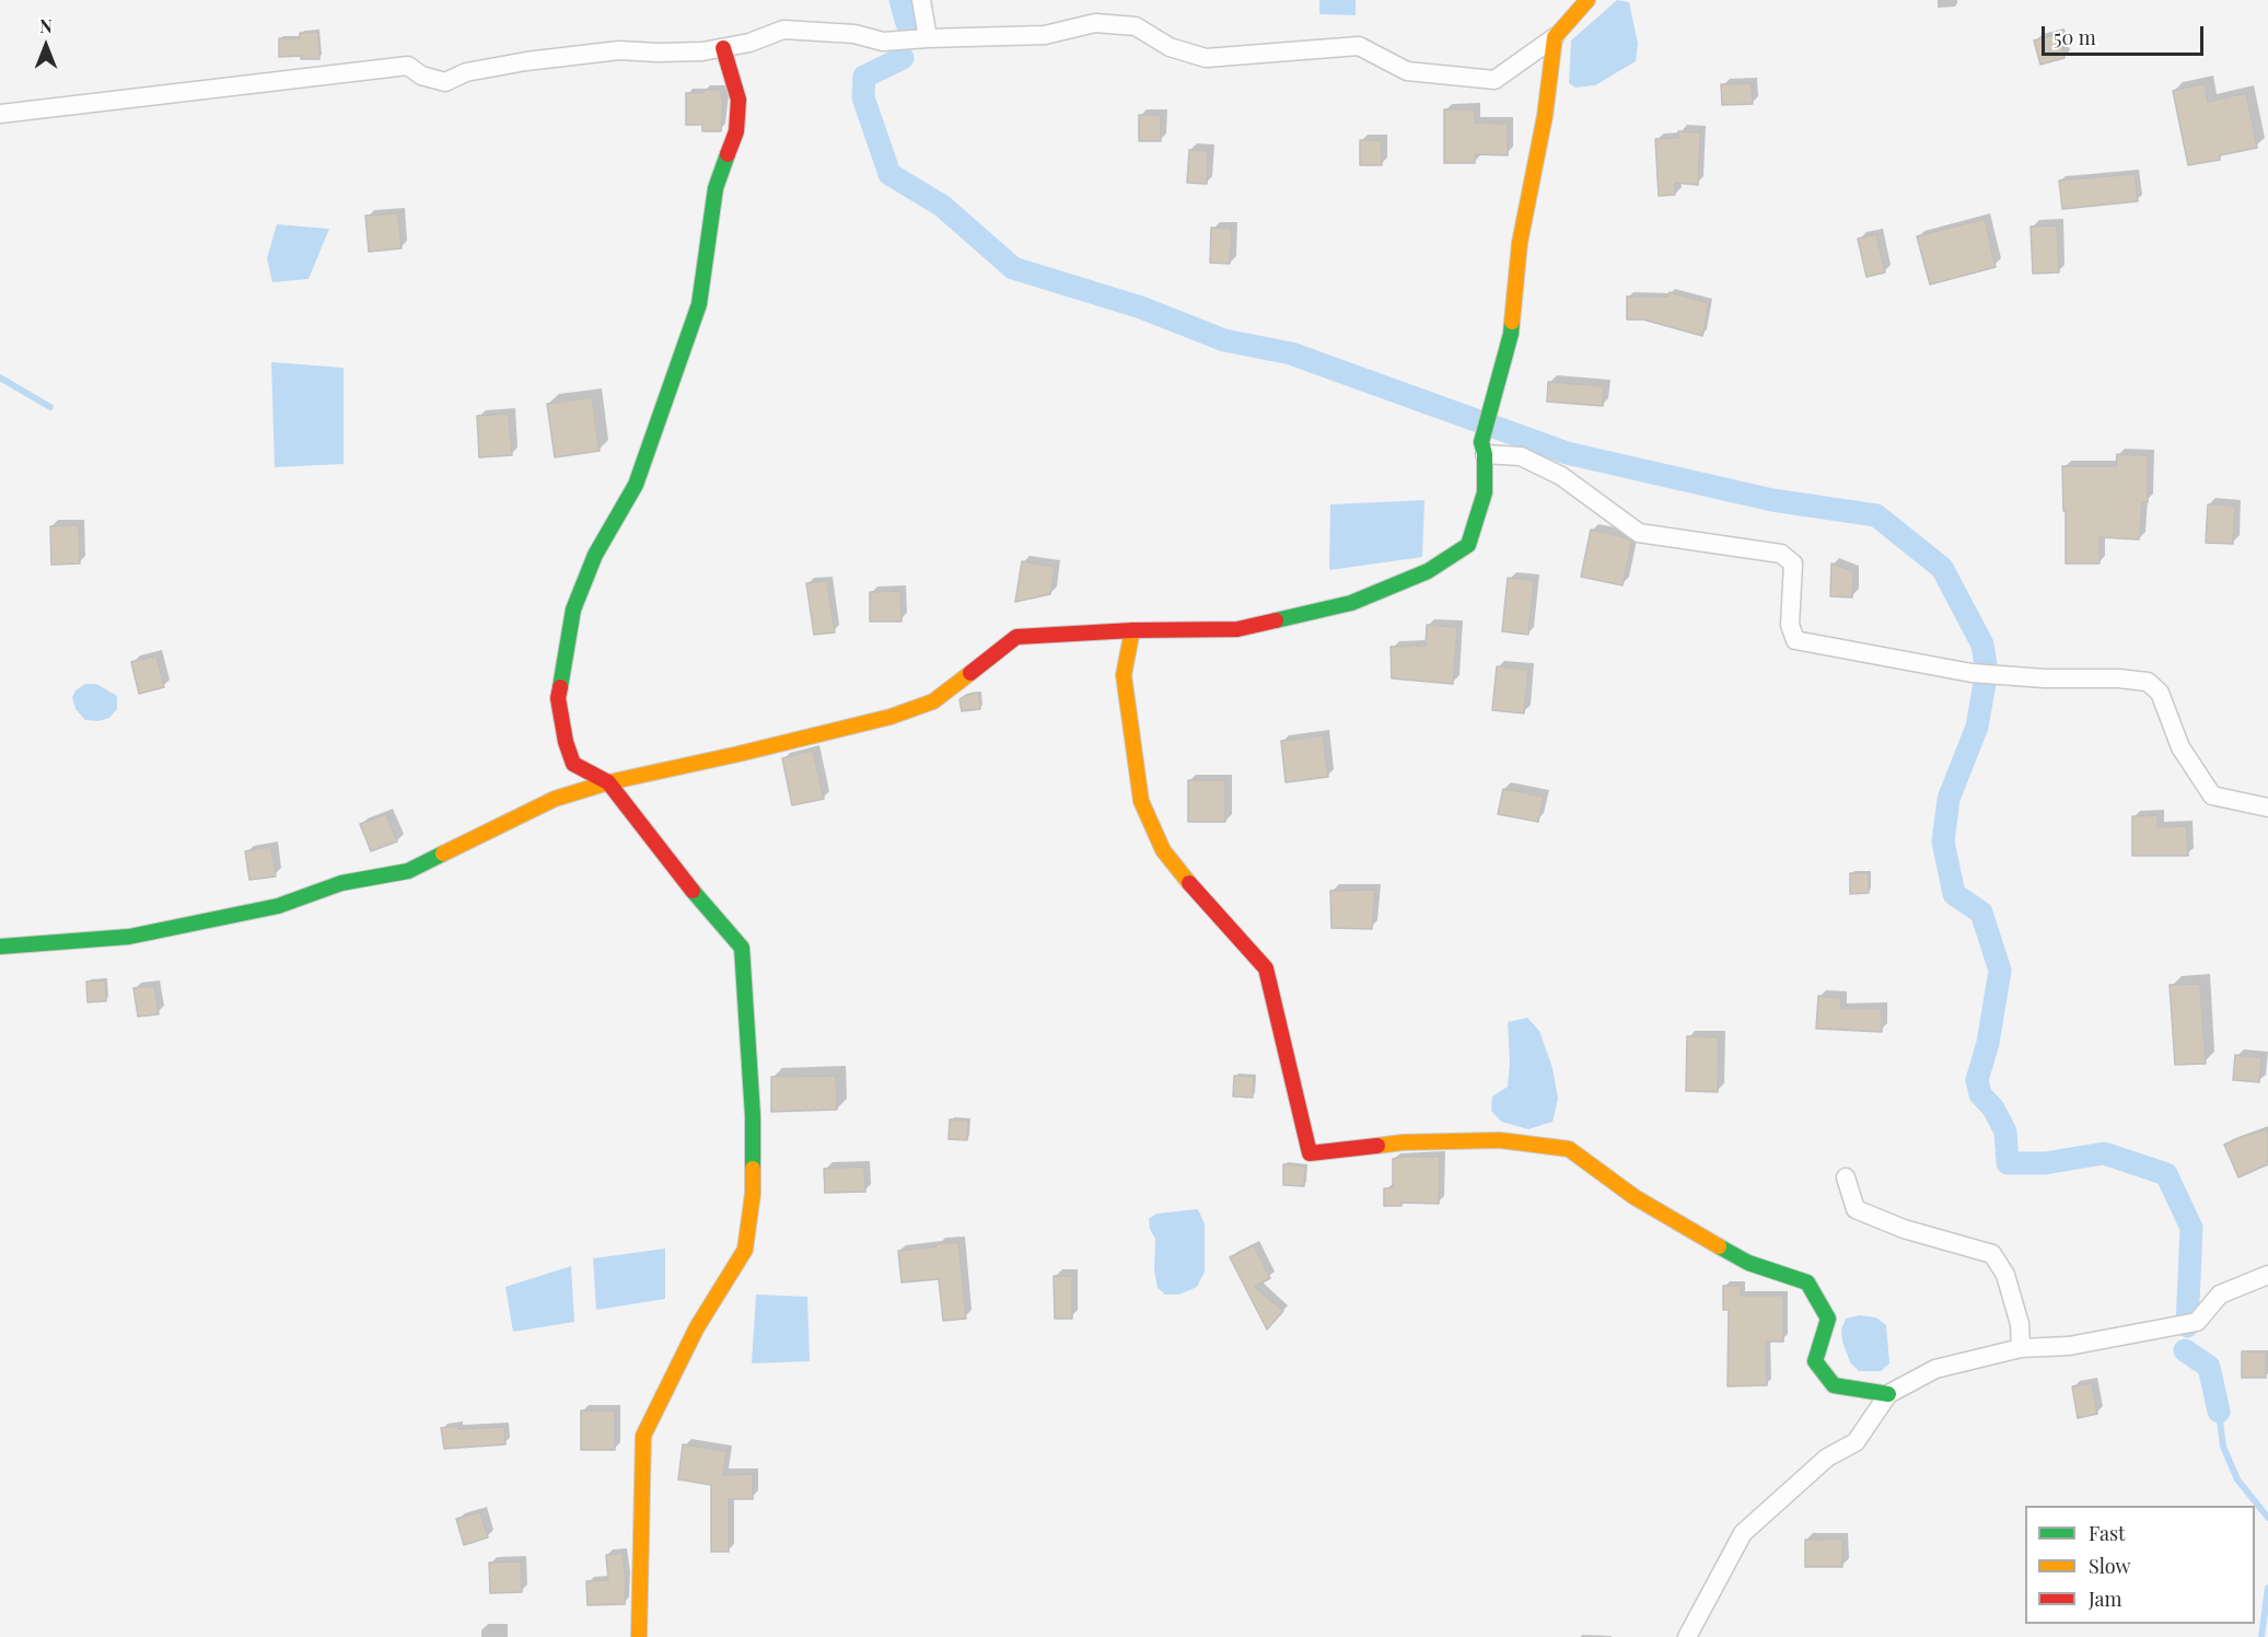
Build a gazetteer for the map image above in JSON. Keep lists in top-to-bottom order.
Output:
{
  "legend": ["Fast", "Slow", "Jam"],
  "scale_bar": "50 m",
  "north": "top"
}
